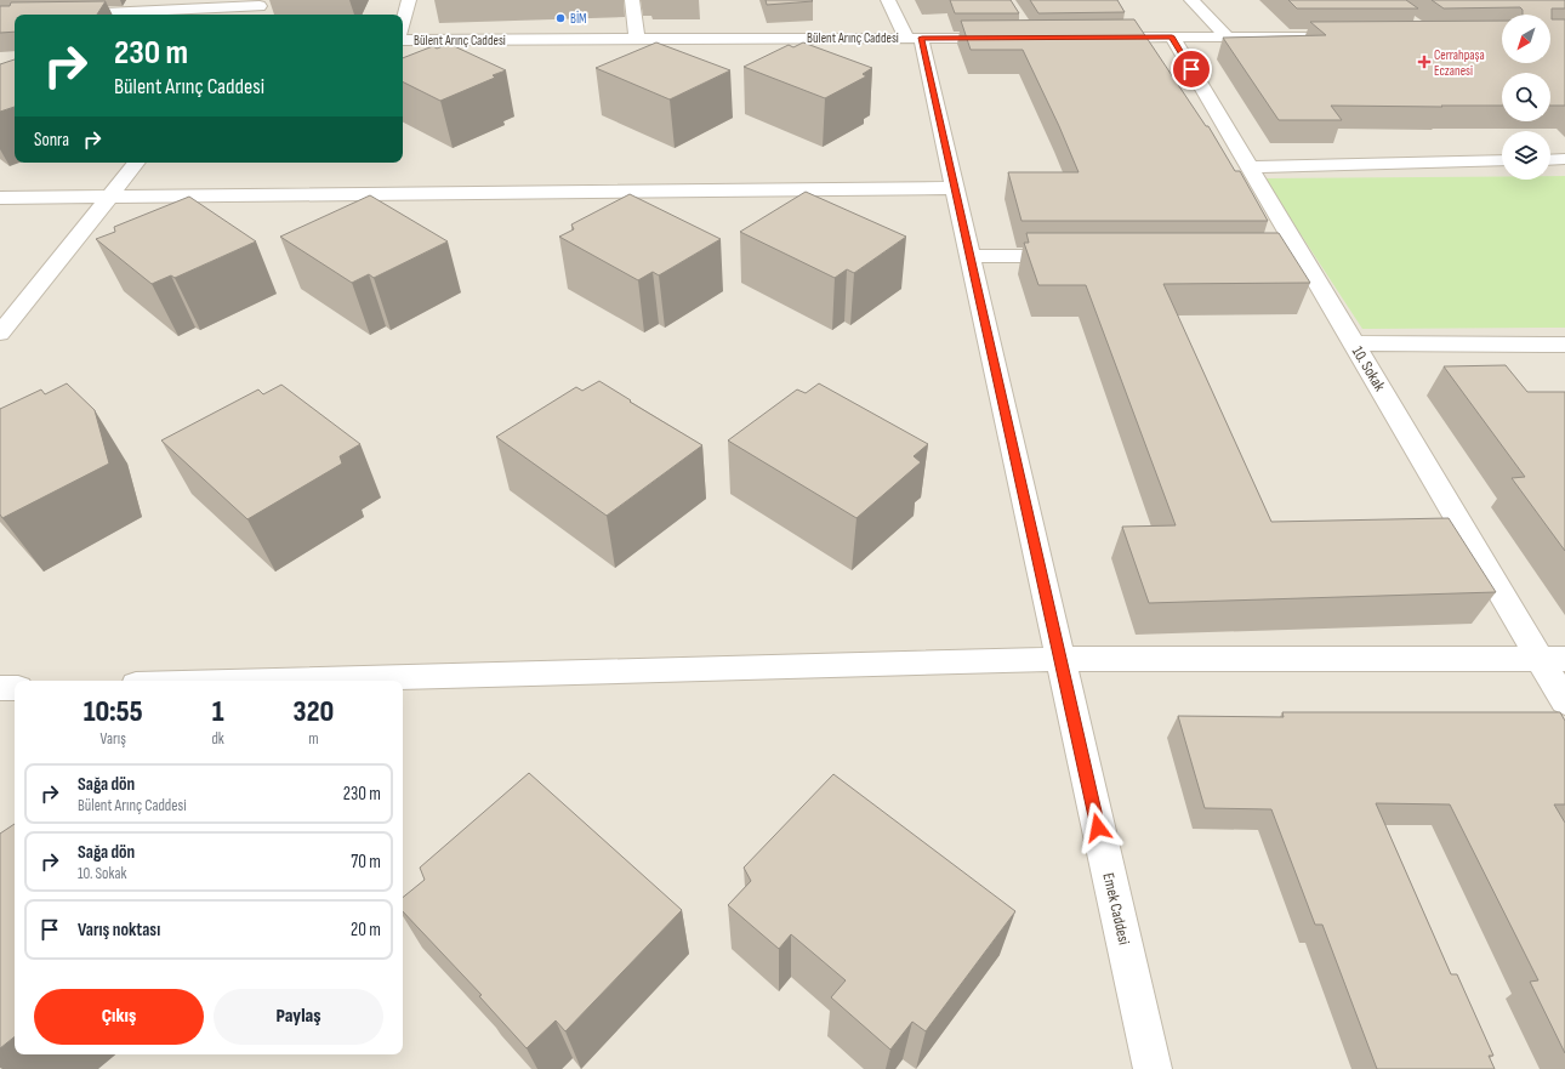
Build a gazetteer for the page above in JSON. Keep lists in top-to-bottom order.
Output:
{
  "streets": {
    "street": ["Bülent Arınç Caddesi", "10. Sokak", "Emek Caddesi"]
  },
  "crossings": [
    ["Bülent Arınç Caddesi", "Emek Caddesi"]
  ],
  "places": {
    "other": ["BİM"],
    "health": ["Cerrahpaşa Eczanesi"]
  },
  "north": "bottom left",
  "page": {
    "turn": ["230 m", "Bülent Arınç Caddesi"],
    "then": "Sonra",
    "eta": [
      "10:55",
      "Varış",
      "1",
      "dk",
      "320",
      "m"
    ],
    "list": [
      {
        "name": "Sağa dön",
        "note": "Bülent Arınç Caddesi",
        "value": "230 m"
      },
      {
        "name": "Sağa dön",
        "note": "10. Sokak",
        "value": "70 m"
      },
      {
        "name": "Varış noktası",
        "value": "20 m"
      }
    ],
    "buttons": ["Çıkış", "Paylaş"]
  }
}
